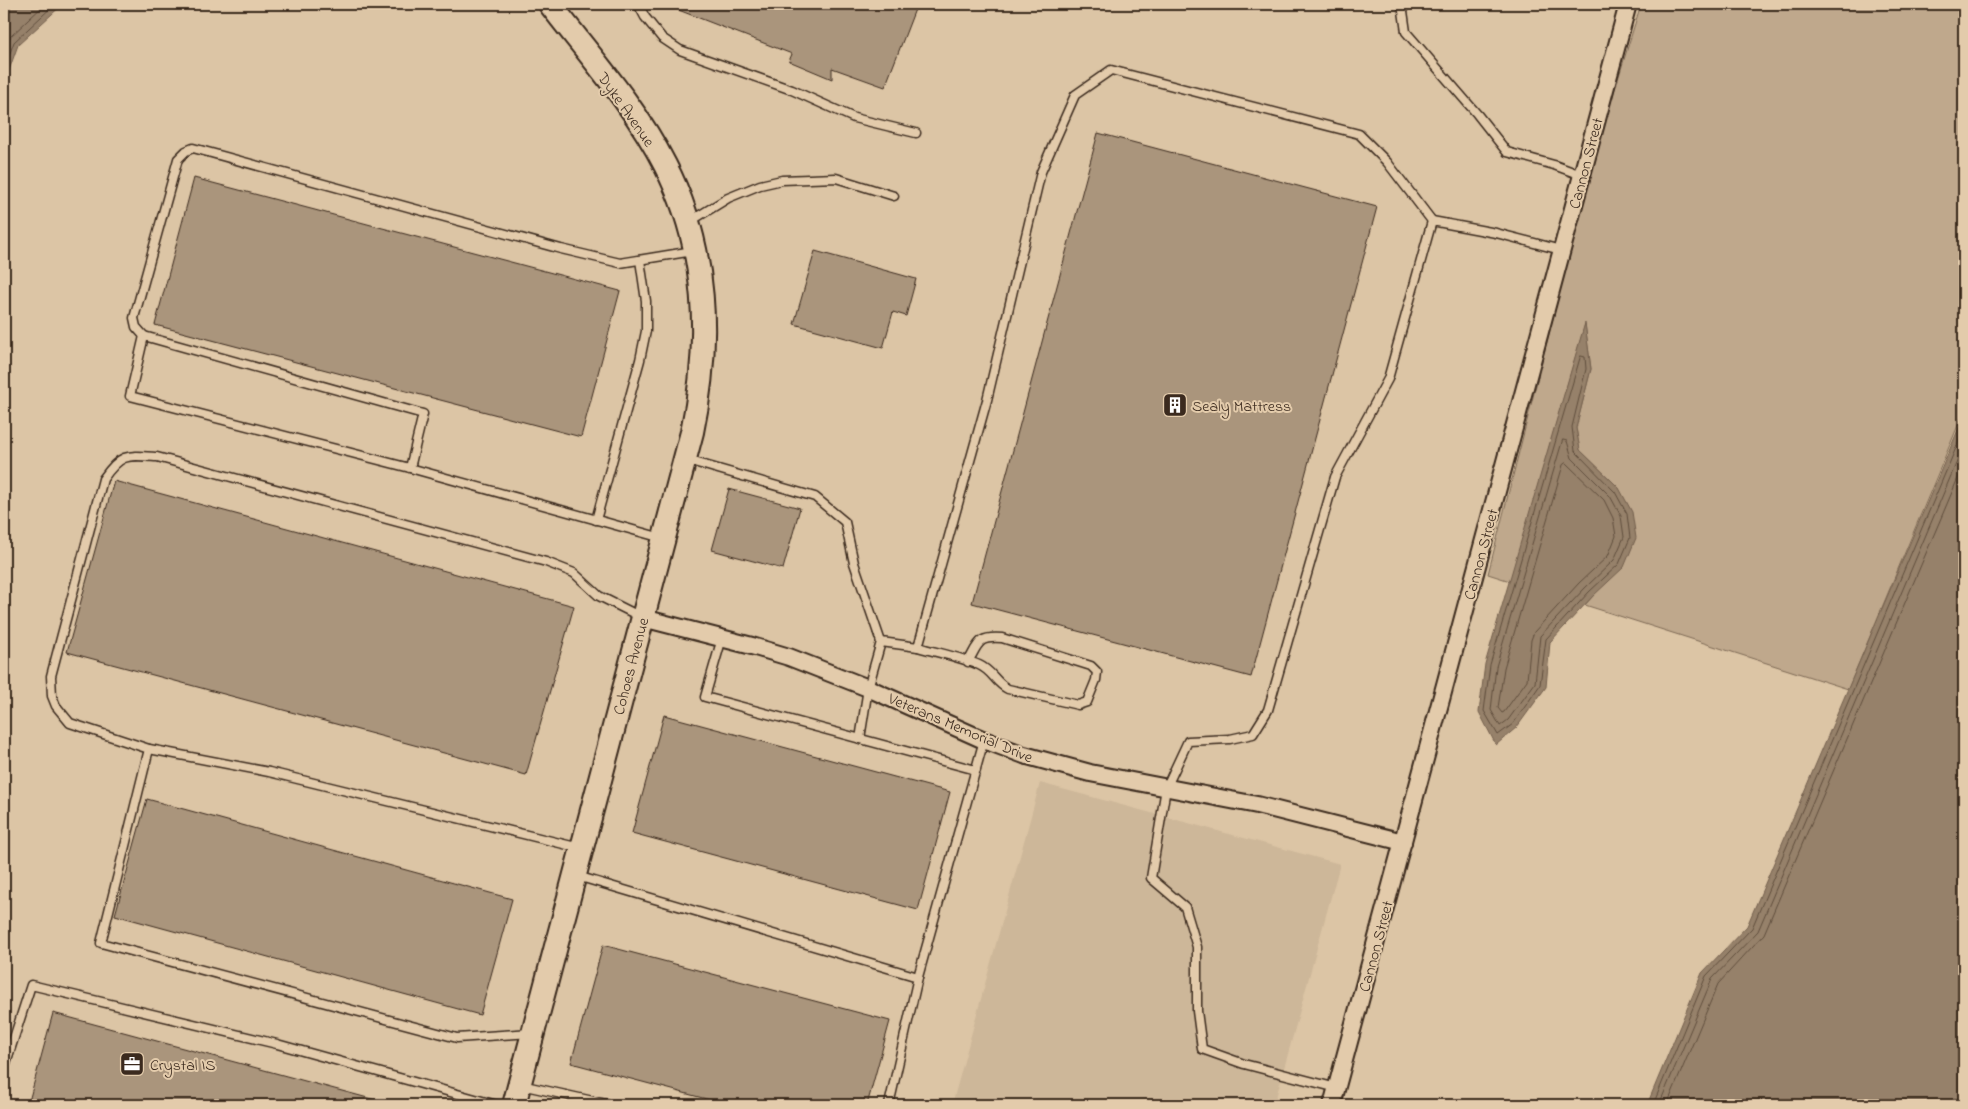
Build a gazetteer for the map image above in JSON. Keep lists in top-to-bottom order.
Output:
{
  "streets": {
    "street": [
      "Dyke Avenue",
      "Cannon Street",
      "Cohoes Avenue",
      "Veterans Memorial Drive"
    ]
  },
  "crossings": [
    ["Dyke Avenue", "Cohoes Avenue"],
    ["Cannon Street", "Veterans Memorial Drive"],
    ["Cohoes Avenue", "Veterans Memorial Drive"]
  ],
  "places": {
    "building": ["Sealy Mattress"],
    "office": ["Crystal IS"]
  }
}
